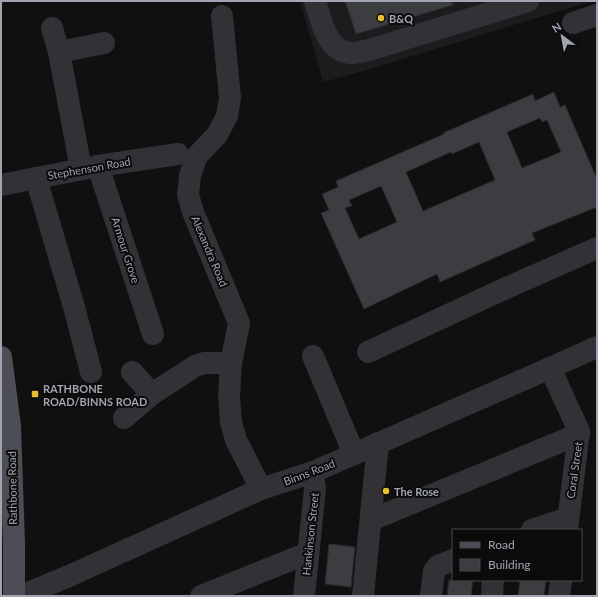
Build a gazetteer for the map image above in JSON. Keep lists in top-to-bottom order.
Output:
{
  "streets": {
    "main road": ["Rathbone Road"],
    "street": [
      "Stephenson Road",
      "Armour Grove",
      "Alexandra Road",
      "Coral Street",
      "Binns Road",
      "Hankinson Street"
    ]
  },
  "crossings": [
    ["Stephenson Road", "Armour Grove"],
    ["Alexandra Road", "Binns Road"],
    ["Coral Street", "Binns Road"],
    ["Binns Road", "Hankinson Street"]
  ],
  "places": {
    "other": ["B&Q", "The Rose"],
    "transit": ["RATHBONE ROAD/BINNS ROAD"]
  },
  "legend": ["Road", "Building"],
  "north": "top left"
}
